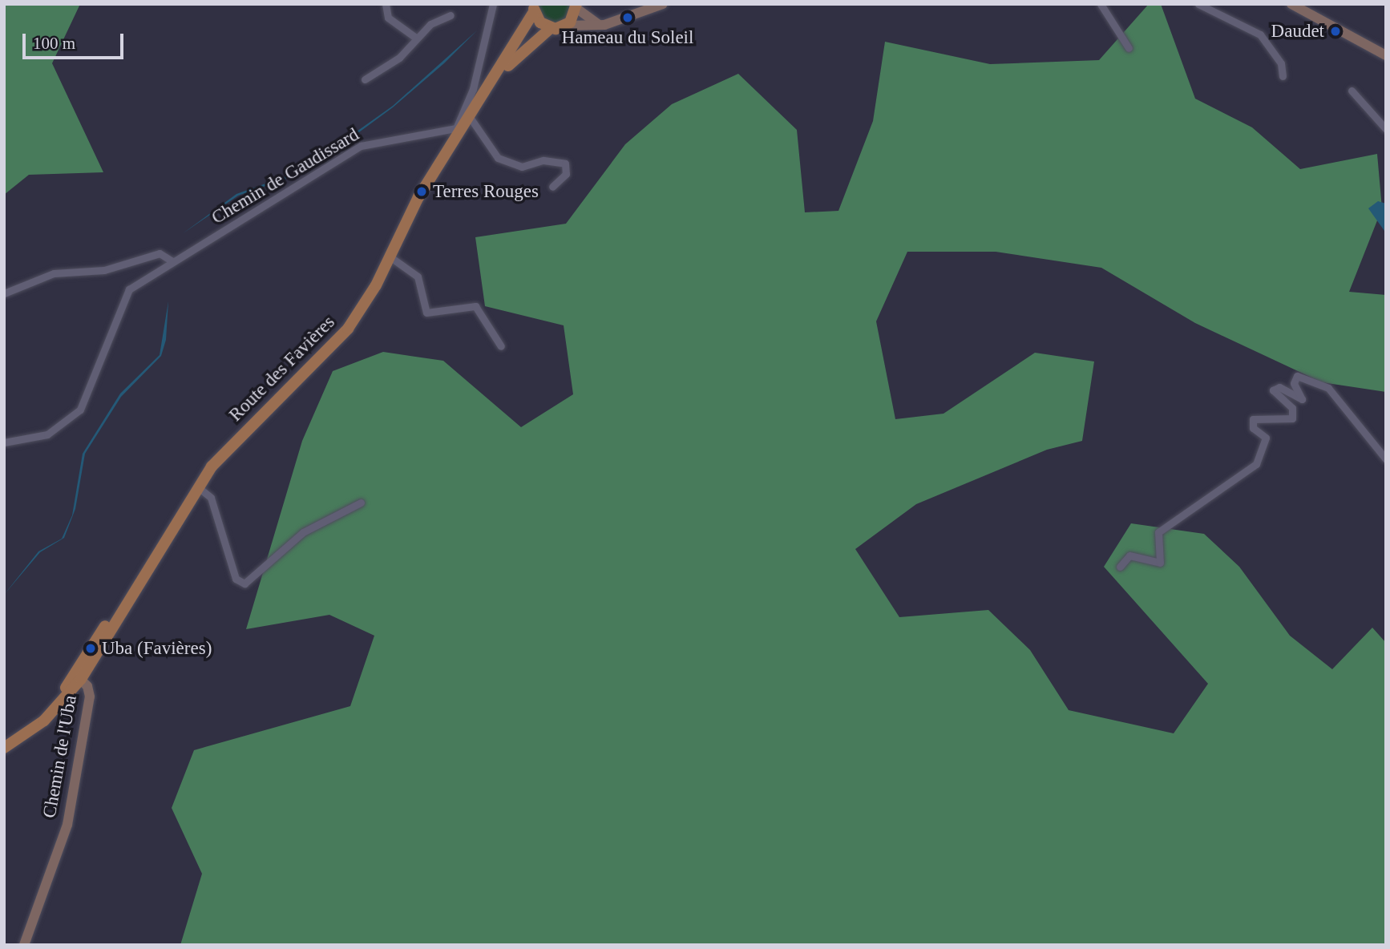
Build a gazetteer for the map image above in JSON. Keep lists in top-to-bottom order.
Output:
{
  "streets": {
    "main road": ["Route des Favières"],
    "street": ["Chemin de Gaudissard", "Chemin de l'Uba"]
  },
  "crossings": [
    ["Route des Favières", "Chemin de l'Uba"]
  ],
  "places": [
    "Hameau du Soleil",
    "Daudet",
    "Terres Rouges",
    "Uba (Favières)"
  ],
  "scale_bar": "100 m"
}
